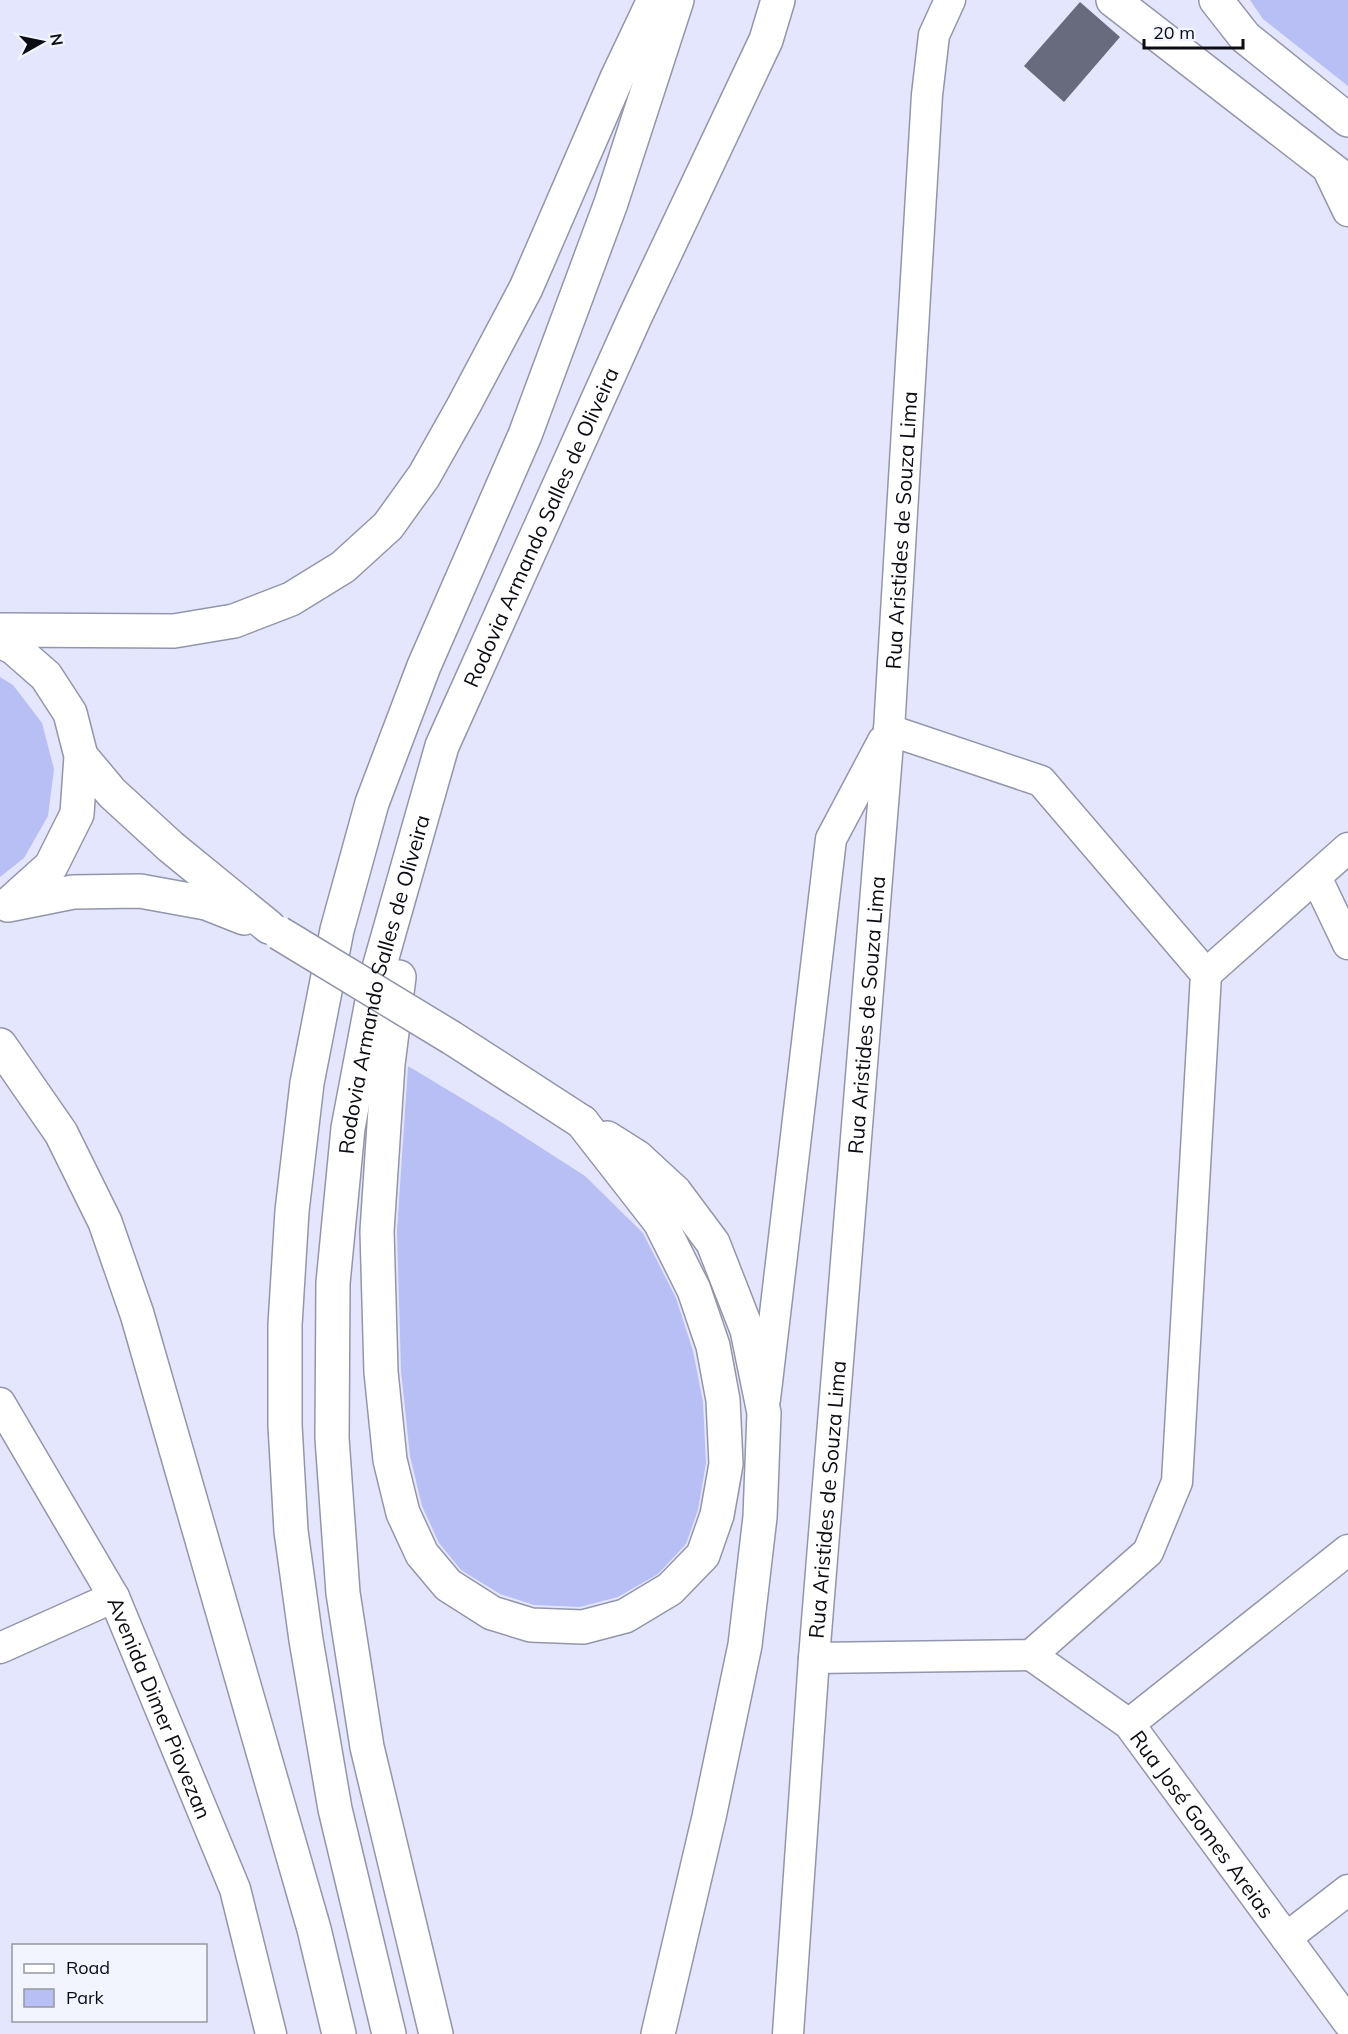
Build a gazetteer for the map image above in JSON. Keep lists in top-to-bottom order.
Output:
{
  "streets": {
    "main road": ["Rodovia Armando Salles de Oliveira"],
    "street": ["Rua Aristides de Souza Lima", "Avenida Dimer Piovezan", "Rua José Gomes Areias"]
  },
  "legend": ["Road", "Park"],
  "scale_bar": "20 m",
  "north": "right"
}
